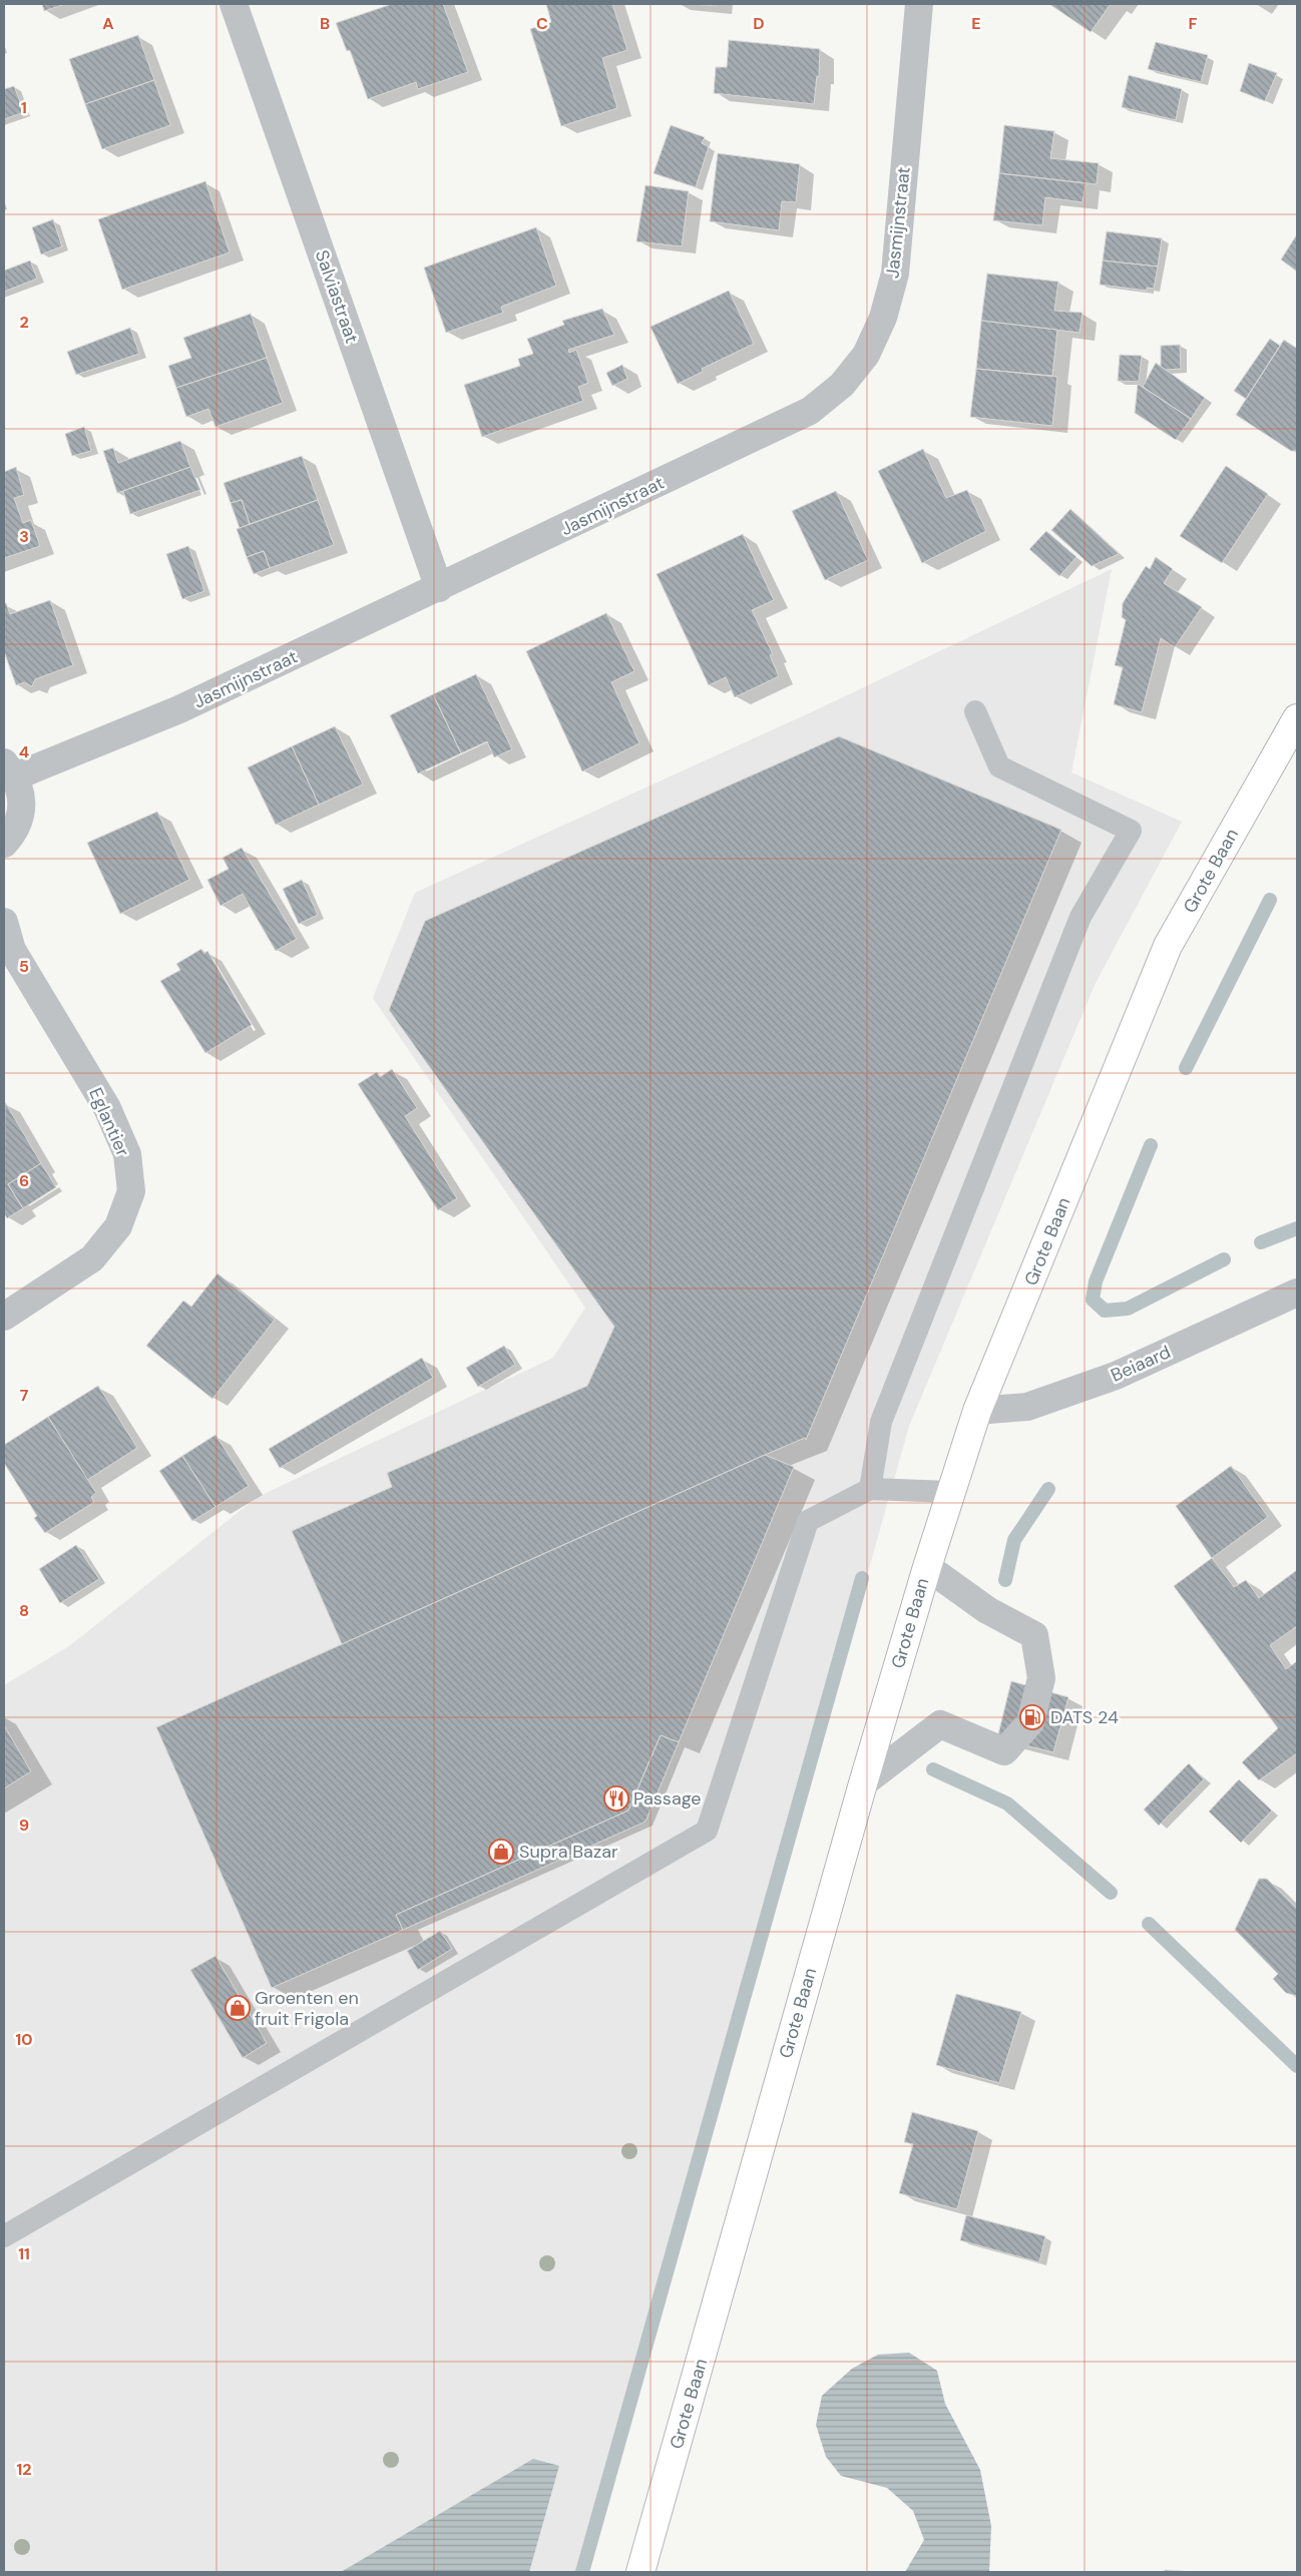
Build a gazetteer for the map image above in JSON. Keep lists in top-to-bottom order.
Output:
{
  "streets": {
    "main road": ["Grote Baan"],
    "street": [
      "Jasmijnstraat",
      "Salviastraat",
      "Eglantier",
      "Beiaard"
    ]
  },
  "crossings": [
    ["Jasmijnstraat", "Salviastraat"],
    ["Grote Baan", "Beiaard"]
  ],
  "places": {
    "fuel station": ["DATS 24"],
    "restaurant": ["Passage"],
    "shop": ["Supra Bazar", "Groenten en fruit Frigola"]
  },
  "grid": {
    "columns": [
      "A",
      "B",
      "C",
      "D",
      "E",
      "F"
    ],
    "rows": [
      "1",
      "2",
      "3",
      "4",
      "5",
      "6",
      "7",
      "8",
      "9",
      "10",
      "11",
      "12"
    ]
  }
}
